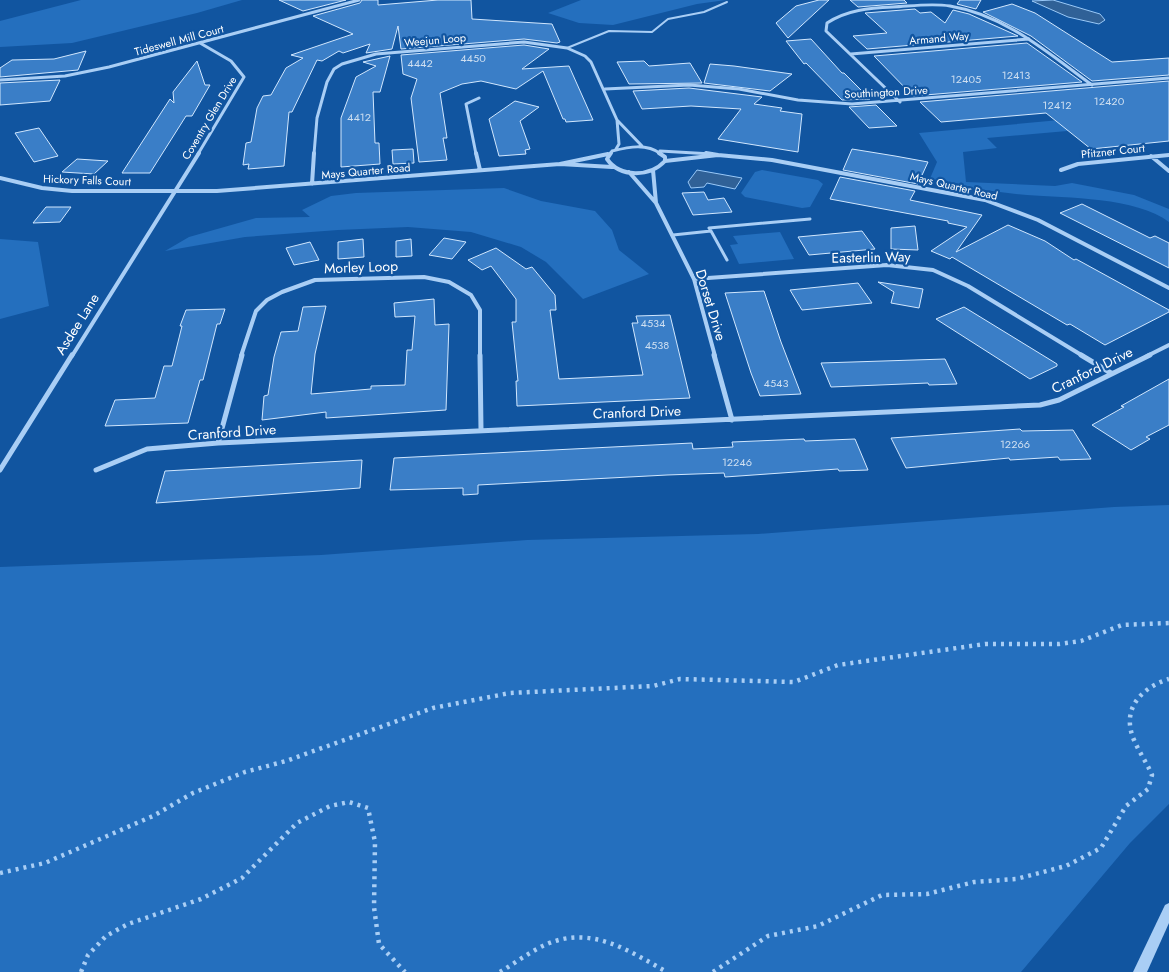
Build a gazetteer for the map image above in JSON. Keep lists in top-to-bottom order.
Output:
{
  "streets": {
    "street": [
      "Armand Way",
      "Tideswell Mill Court",
      "Weejun Loop",
      "Southington Drive",
      "Coventry Glen Drive",
      "Pfitzner Court",
      "Mays Quarter Road",
      "Hickory Falls Court",
      "Easterlin Way",
      "Morley Loop",
      "Dorset Drive",
      "Asdee Lane",
      "Cranford Drive"
    ]
  },
  "crossings": [
    ["Tideswell Mill Court", "Coventry Glen Drive"],
    ["Weejun Loop", "Southington Drive"],
    ["Weejun Loop", "Mays Quarter Road"],
    ["Coventry Glen Drive", "Mays Quarter Road"],
    ["Coventry Glen Drive", "Hickory Falls Court"],
    ["Coventry Glen Drive", "Asdee Lane"],
    ["Mays Quarter Road", "Hickory Falls Court"],
    ["Mays Quarter Road", "Dorset Drive"],
    ["Mays Quarter Road", "Asdee Lane"],
    ["Hickory Falls Court", "Asdee Lane"],
    ["Easterlin Way", "Dorset Drive"],
    ["Easterlin Way", "Cranford Drive"],
    ["Morley Loop", "Cranford Drive"],
    ["Dorset Drive", "Cranford Drive"]
  ],
  "house_numbers": [
    "4450",
    "4442",
    "12413",
    "12405",
    "12420",
    "12412",
    "4412",
    "4534",
    "4538",
    "4543",
    "12266",
    "12246"
  ]
}
